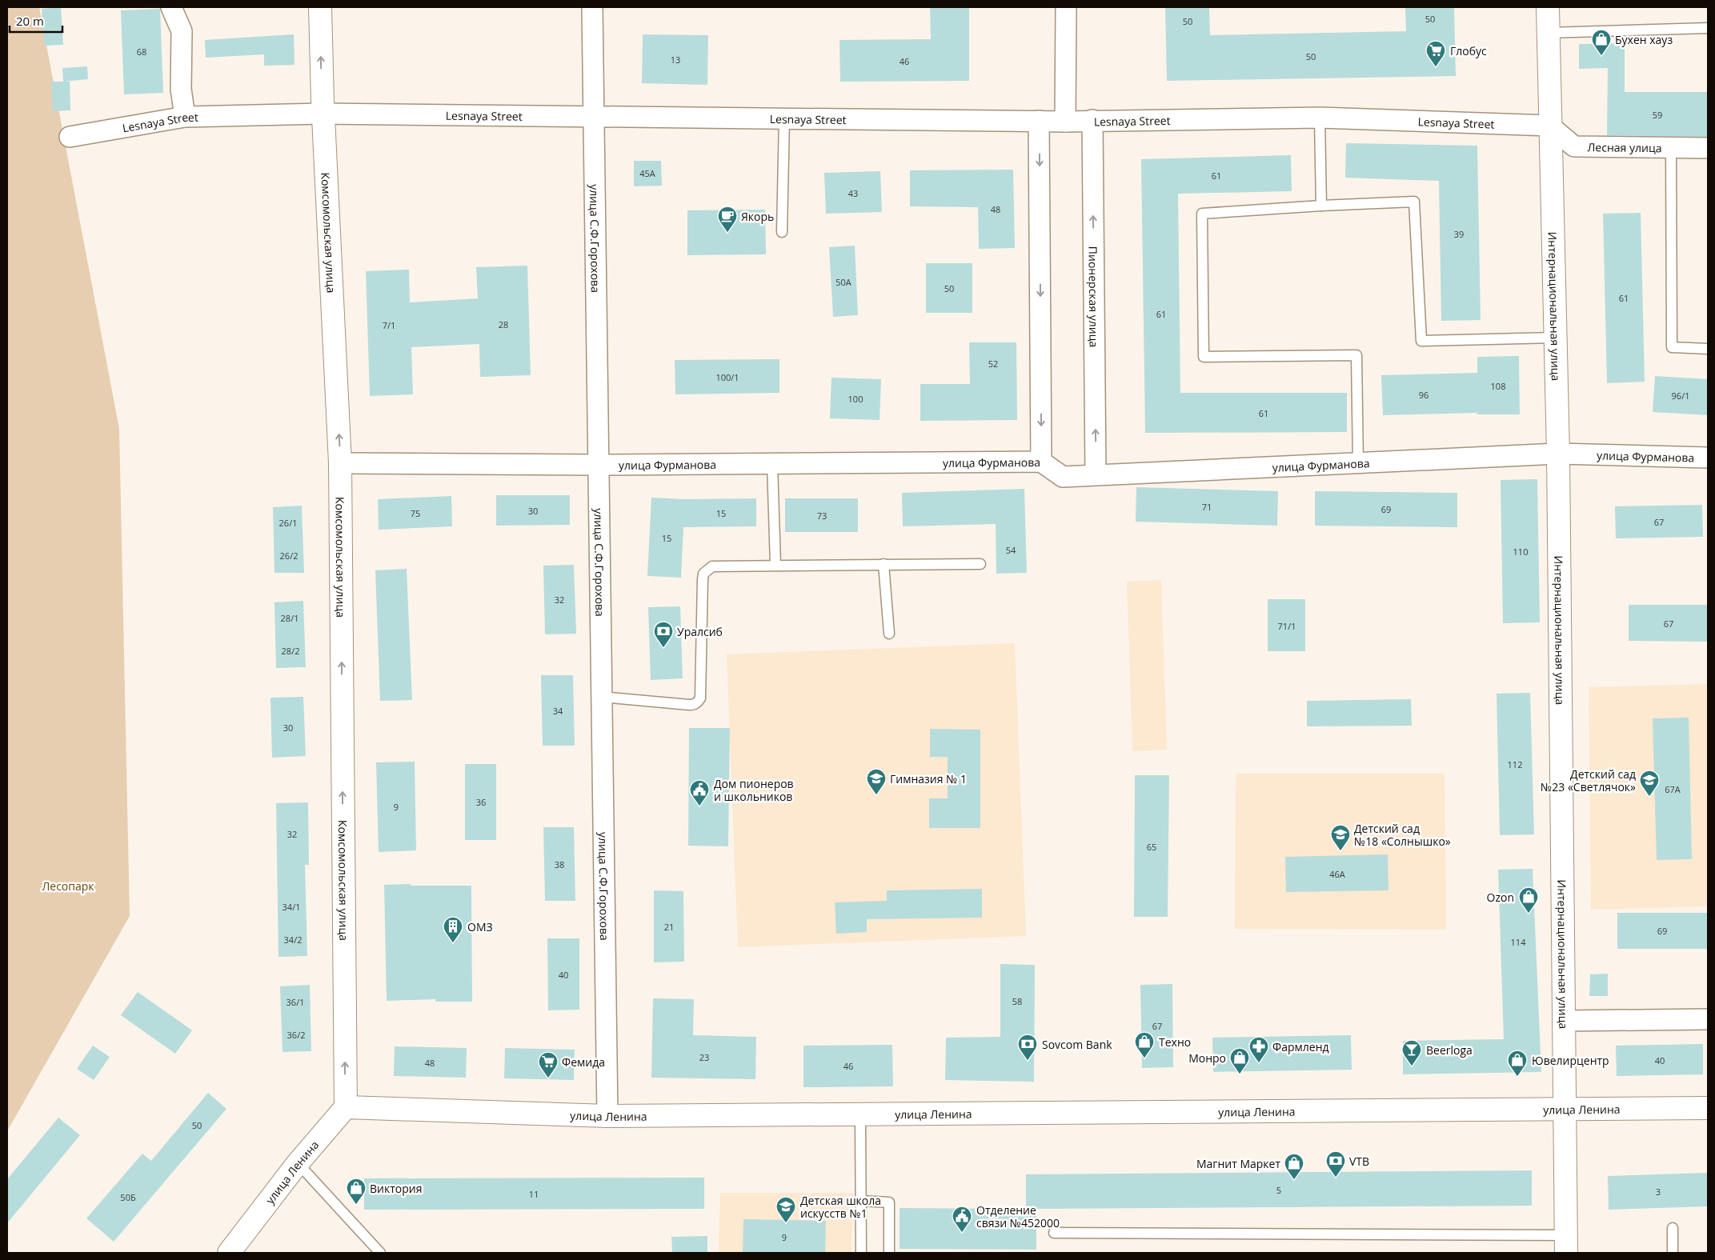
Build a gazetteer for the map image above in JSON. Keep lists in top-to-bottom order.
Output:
{
  "streets": {
    "street": [
      "Lesnaya Street",
      "Лесная улица",
      "Комсомольская улица",
      "улица С.Ф.Горохова",
      "Пионерская улица",
      "Интернациональная улица",
      "улица Фурманова",
      "улица Ленина"
    ]
  },
  "crossings": [
    ["Lesnaya Street", "Лесная улица"],
    ["Lesnaya Street", "Комсомольская улица"],
    ["Lesnaya Street", "улица С.Ф.Горохова"],
    ["Lesnaya Street", "Пионерская улица"],
    ["Lesnaya Street", "Интернациональная улица"],
    ["Лесная улица", "Интернациональная улица"],
    ["Комсомольская улица", "улица Фурманова"],
    ["Комсомольская улица", "улица Ленина"],
    ["улица С.Ф.Горохова", "улица Фурманова"],
    ["улица С.Ф.Горохова", "улица Ленина"],
    ["Пионерская улица", "улица Фурманова"],
    ["Интернациональная улица", "улица Фурманова"],
    ["Интернациональная улица", "улица Ленина"]
  ],
  "one_way": ["Комсомольская улица"],
  "parks": ["Лесопарк"],
  "places": {
    "shop": [
      "Бухен хауз",
      "Ozon",
      "Техно",
      "Монро",
      "Ювелирцентр",
      "Магнит Маркет",
      "Виктория"
    ],
    "supermarket": ["Глобус", "Фемида"],
    "cafe": ["Якорь"],
    "bank": ["Уралсиб", "Sovcom Bank", "VTB"],
    "school or university": [
      "Гимназия № 1",
      "Детский сад №23 «Светлячок»",
      "Детский сад №18 «Солнышко»",
      "Детская школа искусств №1"
    ],
    "public building": ["Дом пионеров и школьников", "Отделение связи №452000"],
    "building": ["ОМЗ"],
    "pharmacy": ["Фармленд"],
    "bar": ["Beerloga"]
  },
  "house_numbers": [
    "50",
    "50",
    "68",
    "50",
    "13",
    "46",
    "59",
    "45А",
    "61",
    "43",
    "48",
    "39",
    "50А",
    "50",
    "61",
    "61",
    "28",
    "7/1",
    "52",
    "100/1",
    "108",
    "96",
    "96/1",
    "100",
    "61",
    "71",
    "69",
    "30",
    "75",
    "15",
    "73",
    "67",
    "26/1",
    "15",
    "54",
    "110",
    "26/2",
    "32",
    "28/1",
    "67",
    "71/1",
    "28/2",
    "34",
    "30",
    "112",
    "67А",
    "36",
    "9",
    "32",
    "65",
    "38",
    "46А",
    "34/1",
    "21",
    "69",
    "34/2",
    "114",
    "40",
    "58",
    "36/1",
    "67",
    "36/2",
    "23",
    "40",
    "48",
    "46",
    "50",
    "5",
    "3",
    "11",
    "50Б",
    "9"
  ],
  "scale_bar": "20 m"
}
